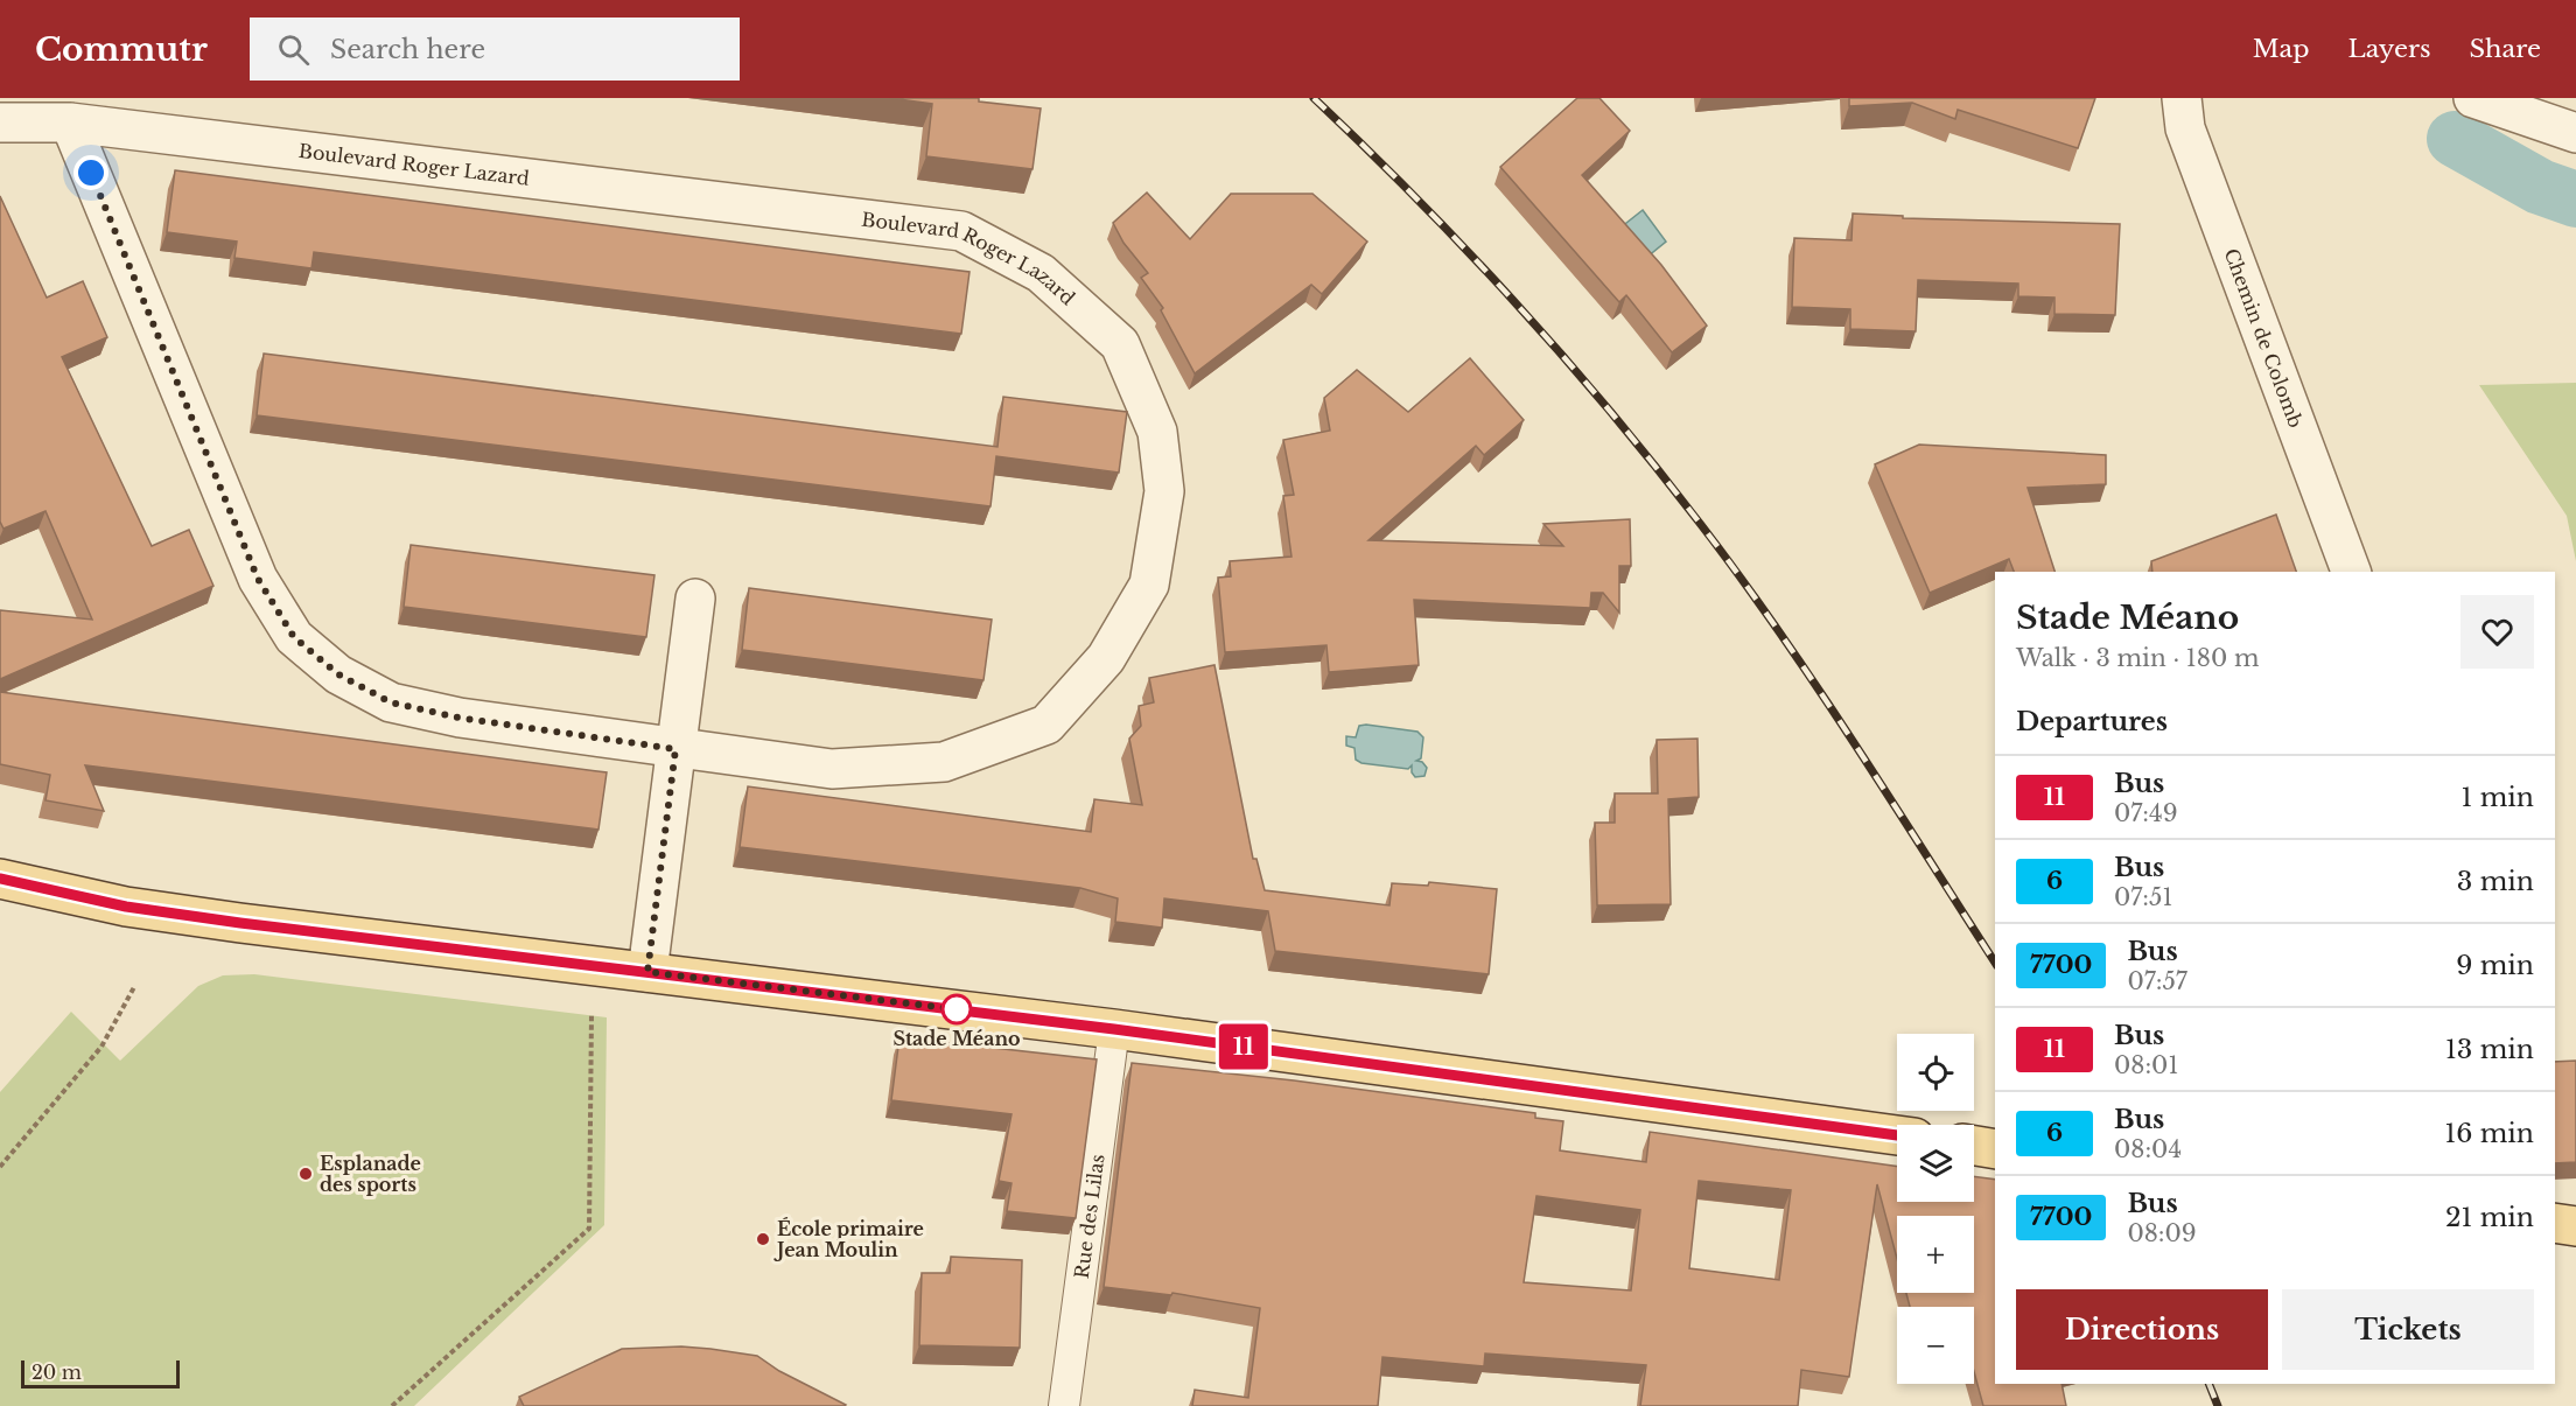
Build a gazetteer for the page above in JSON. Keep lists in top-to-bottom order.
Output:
{
  "streets": {
    "street": ["Boulevard Roger Lazard", "Chemin de Colomb"],
    "lane": ["Rue des Lilas"]
  },
  "places": ["Stade Méano", "Esplanade des sports", "École primaire Jean Moulin"],
  "lines": ["bus line 11"],
  "scale_bar": "20 m",
  "page": {
    "header": "Commutr",
    "search": "Search here",
    "nav": ["Map", "Layers", "Share"],
    "on_map": "11",
    "heading": [
      ["Stade Méano", "Walk · 3 min · 180 m"],
      "Departures"
    ],
    "list": [
      {
        "mark": "11",
        "name": "Bus",
        "note": "07:49",
        "value": "1 min"
      },
      {
        "mark": "6",
        "name": "Bus",
        "note": "07:51",
        "value": "3 min"
      },
      {
        "mark": "7700",
        "name": "Bus",
        "note": "07:57",
        "value": "9 min"
      },
      {
        "mark": "11",
        "name": "Bus",
        "note": "08:01",
        "value": "13 min"
      },
      {
        "mark": "6",
        "name": "Bus",
        "note": "08:04",
        "value": "16 min"
      },
      {
        "mark": "7700",
        "name": "Bus",
        "note": "08:09",
        "value": "21 min"
      }
    ],
    "map_buttons": ["+", "−"],
    "buttons": ["Directions", "Tickets"],
    "scale": "20 m"
  }
}
